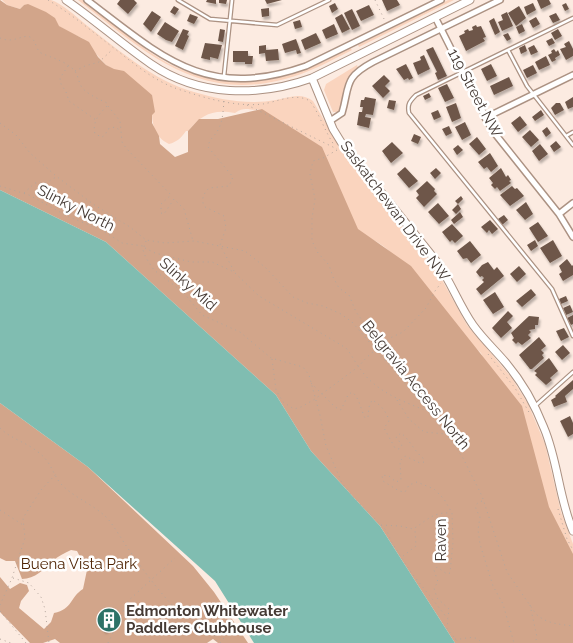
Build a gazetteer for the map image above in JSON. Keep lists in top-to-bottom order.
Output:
{
  "streets": {
    "street": ["119 Street NW", "Saskatchewan Drive NW"],
    "path": [
      "Slinky North",
      "Slinky Mid",
      "Belgravia Access North",
      "Raven"
    ]
  },
  "crossings": [
    ["Slinky North", "Slinky Mid"],
    ["Slinky Mid", "Raven"]
  ],
  "parks": ["Buena Vista Park"],
  "places": {
    "building": ["Edmonton Whitewater Paddlers Clubhouse"]
  }
}
